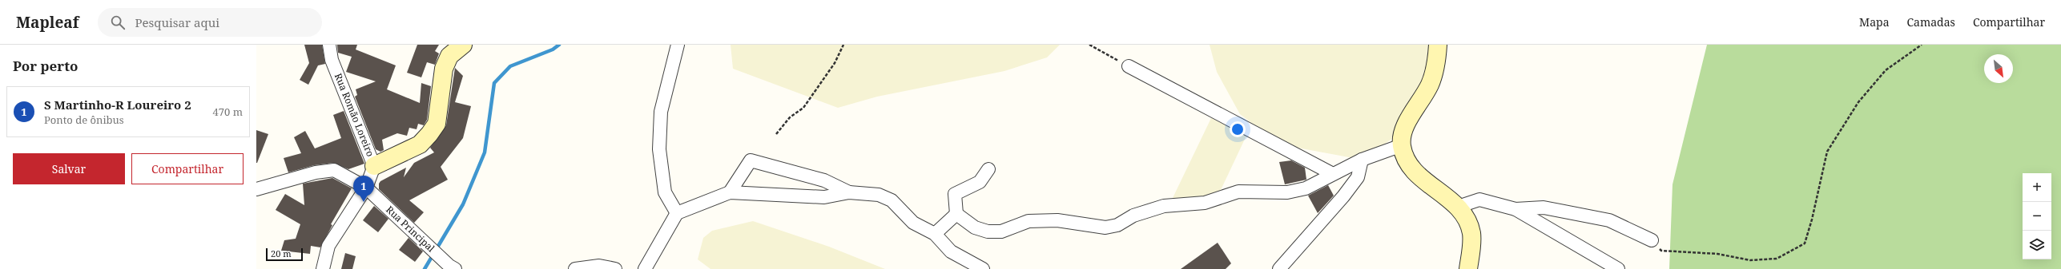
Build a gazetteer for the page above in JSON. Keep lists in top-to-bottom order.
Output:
{
  "streets": {
    "street": ["Rua Romão Loreiro", "Rua Principal"]
  },
  "crossings": [
    ["Rua Romão Loreiro", "Rua Principal"]
  ],
  "scale_bar": "20 m",
  "north": "bottom right",
  "page": {
    "header": "Mapleaf",
    "search": "Pesquisar aqui",
    "nav": ["Mapa", "Camadas", "Compartilhar"],
    "heading": "Por perto",
    "list": [
      {
        "mark": "1",
        "name": "S Martinho-R Loureiro 2",
        "note": "Ponto de ônibus",
        "value": "470 m"
      }
    ],
    "buttons": ["Salvar", "Compartilhar"],
    "map_buttons": ["+", "−"],
    "pins": "1",
    "scale": "20 m"
  }
}
